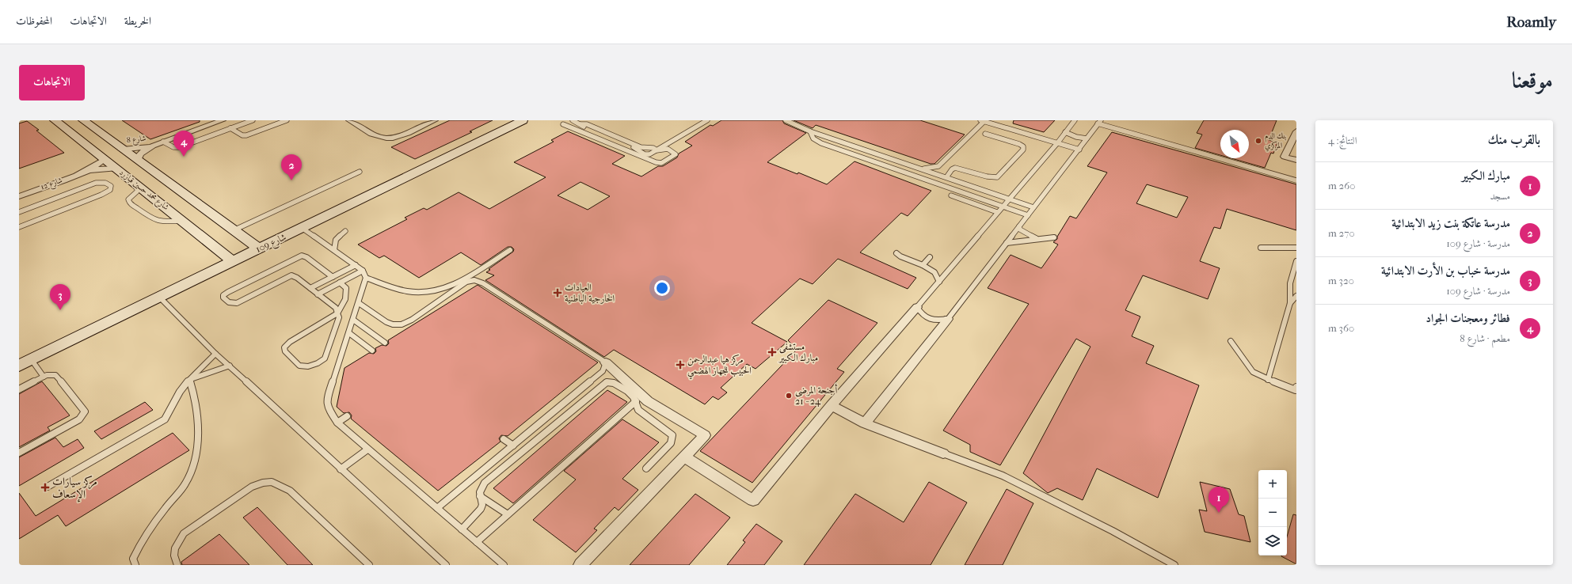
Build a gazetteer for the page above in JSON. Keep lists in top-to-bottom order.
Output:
{
  "streets": {
    "street": [
      "شارع 8",
      "شارع 12",
      "شارع محمد حسين قبازرد",
      "شارع 109"
    ]
  },
  "crossings": [
    ["شارع 8", "شارع محمد حسين قبازرد"],
    ["شارع 12", "شارع محمد حسين قبازرد"],
    ["شارع محمد حسين قبازرد", "شارع 109"]
  ],
  "places": {
    "other": ["بنك الدم المركزي", "أجنحة المرضى 21 - 24"],
    "health": [
      "العيادات الخارجية الباطنية",
      "مستشفى مبارك الكبير",
      "مركز هيا عبدالرحمن الحبيب للجهاز الهضمي",
      "مركز سيارات الإسعاف"
    ]
  },
  "north": "bottom right",
  "page": {
    "header": "Roamly",
    "nav": ["الخريطة", "الاتجاهات", "المحفوظات"],
    "title": "موقعنا",
    "buttons": "الاتجاهات",
    "heading": ["بالقرب منك", "النتائج: 4"],
    "pins": [
      "4",
      "2",
      "3",
      "1"
    ],
    "list": [
      {
        "mark": "1",
        "name": "مبارك الكبير",
        "note": "مسجد",
        "value": "260 m"
      },
      {
        "mark": "2",
        "name": "مدرسة عاتكة بنت زيد الابتدائية",
        "note": "مدرسة · شارع 109",
        "value": "270 m"
      },
      {
        "mark": "3",
        "name": "مدرسة خباب بن الأرت الابتدائية",
        "note": "مدرسة · شارع 109",
        "value": "320 m"
      },
      {
        "mark": "4",
        "name": "فطائر ومعجنات الجواد",
        "note": "مطعم · شارع 8",
        "value": "360 m"
      }
    ],
    "map_buttons": ["+", "−"]
  }
}
